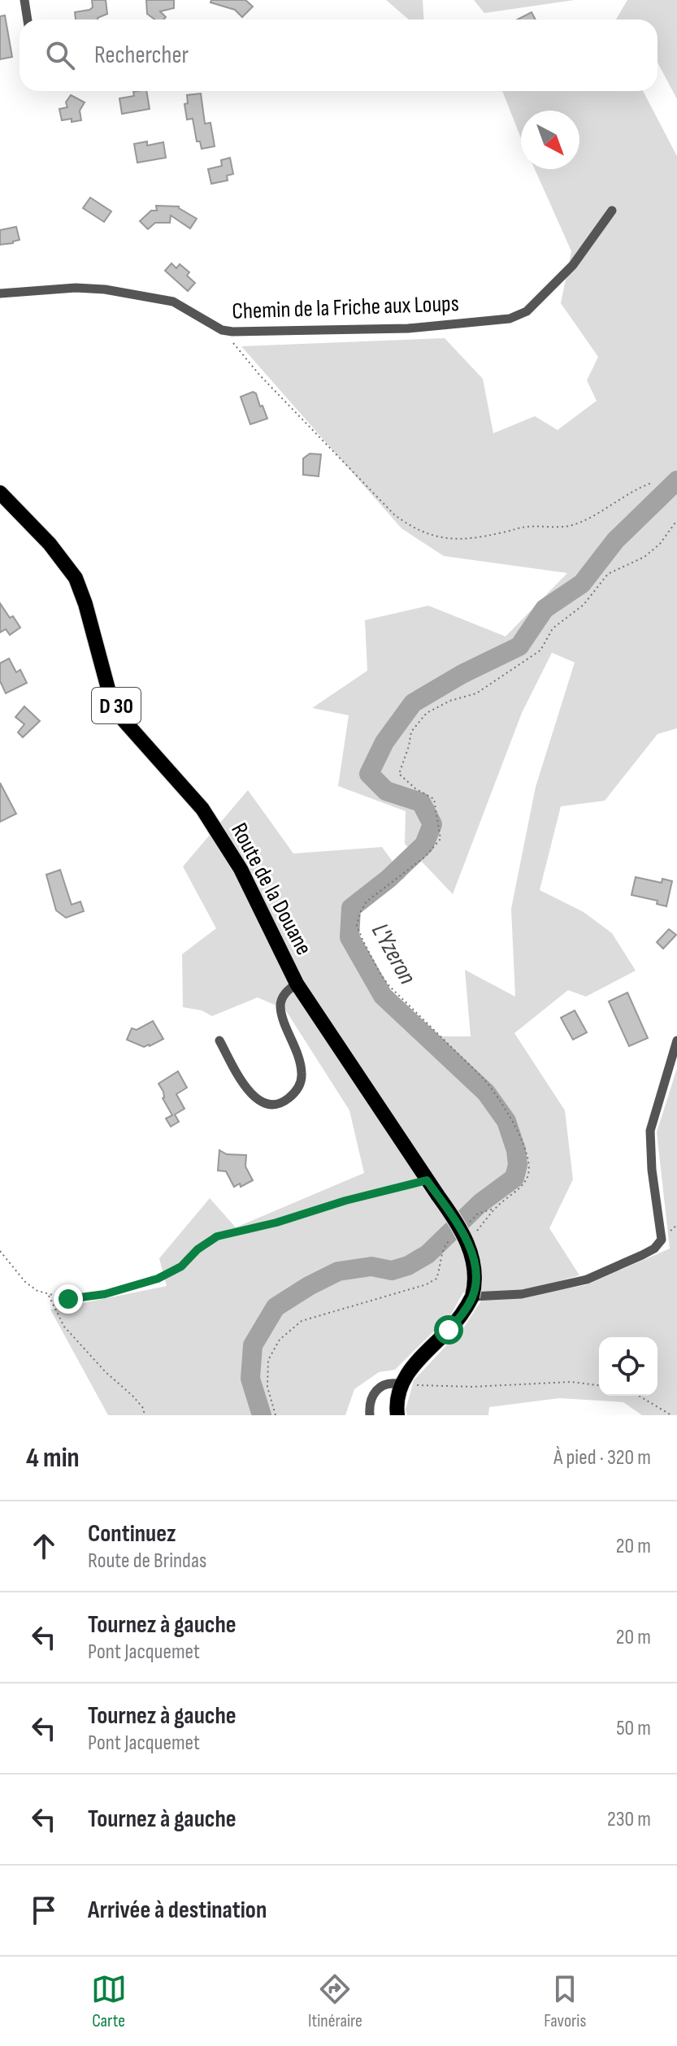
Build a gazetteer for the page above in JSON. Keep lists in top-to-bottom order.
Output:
{
  "streets": {
    "main road": ["D 30", "Route de la Douane"],
    "street": ["Chemin de la Friche aux Loups"]
  },
  "water": ["L'Yzeron"],
  "north": "bottom right",
  "page": {
    "search": "Rechercher",
    "heading": ["4 min", "À pied · 320 m"],
    "list": [
      ["Continuez", "Route de Brindas", "20 m"],
      ["Tournez à gauche", "Pont Jacquemet", "20 m"],
      ["Tournez à gauche", "Pont Jacquemet", "50 m"],
      ["Tournez à gauche", "230 m"],
      "Arrivée à destination"
    ],
    "nav": ["Carte", "Itinéraire", "Favoris"]
  }
}
